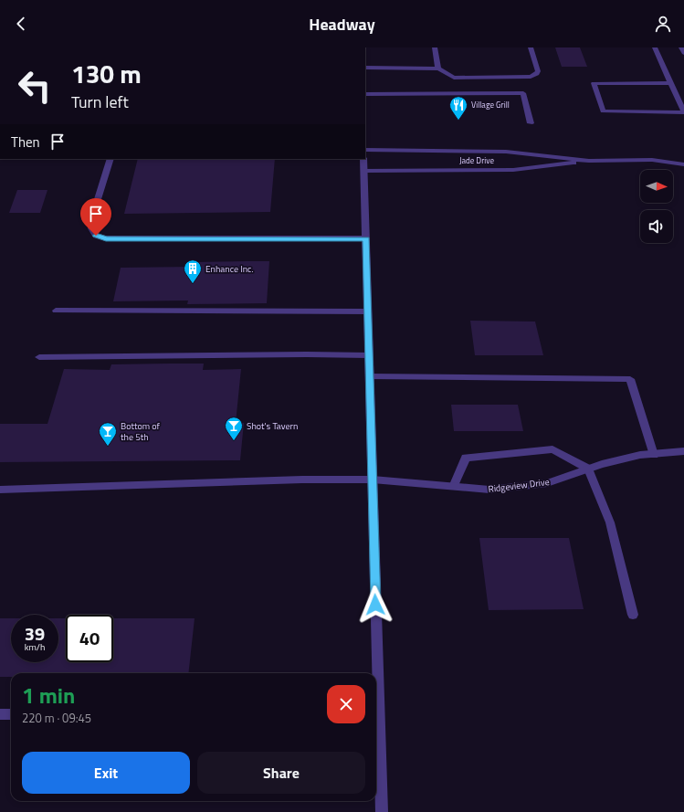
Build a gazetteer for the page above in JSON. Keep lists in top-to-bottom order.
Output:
{
  "streets": {
    "street": ["Jade Drive", "Ridgeview Drive"]
  },
  "places": {
    "restaurant": ["Village Grill"],
    "building": ["Enhance Inc."],
    "bar": ["Shot's Tavern", "Bottom of the 5th"]
  },
  "north": "right",
  "page": {
    "header": "Headway",
    "turn": ["130 m", "Turn left"],
    "then": "Then",
    "speed": "39 km/h",
    "limit": "40",
    "heading": ["1 min", "220 m · 09:45"],
    "buttons": ["Exit", "Share"]
  }
}
